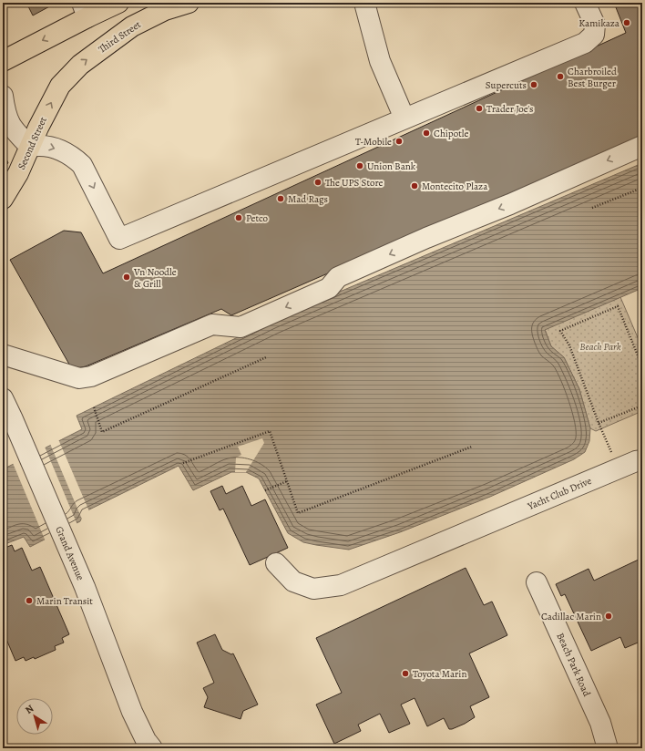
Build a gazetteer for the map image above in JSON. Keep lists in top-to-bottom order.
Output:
{
  "streets": {
    "main road": ["Third Street", "Second Street"],
    "street": ["Yacht Club Drive", "Grand Avenue", "Beach Park Road"]
  },
  "crossings": [
    ["Third Street", "Second Street"]
  ],
  "one_way": ["Second Street"],
  "parks": ["Beach Park"],
  "places": [
    "Kamikaza",
    "Charbroiled Best Burger",
    "Supercuts",
    "Trader Joe's",
    "Chipotle",
    "T-Mobile",
    "Union Bank",
    "The UPS Store",
    "Montecito Plaza",
    "Mad Rags",
    "Petco",
    "Vn Noodle & Grill",
    "Marin Transit",
    "Cadillac Marin",
    "Toyota Marin"
  ],
  "north": "top left"
}
